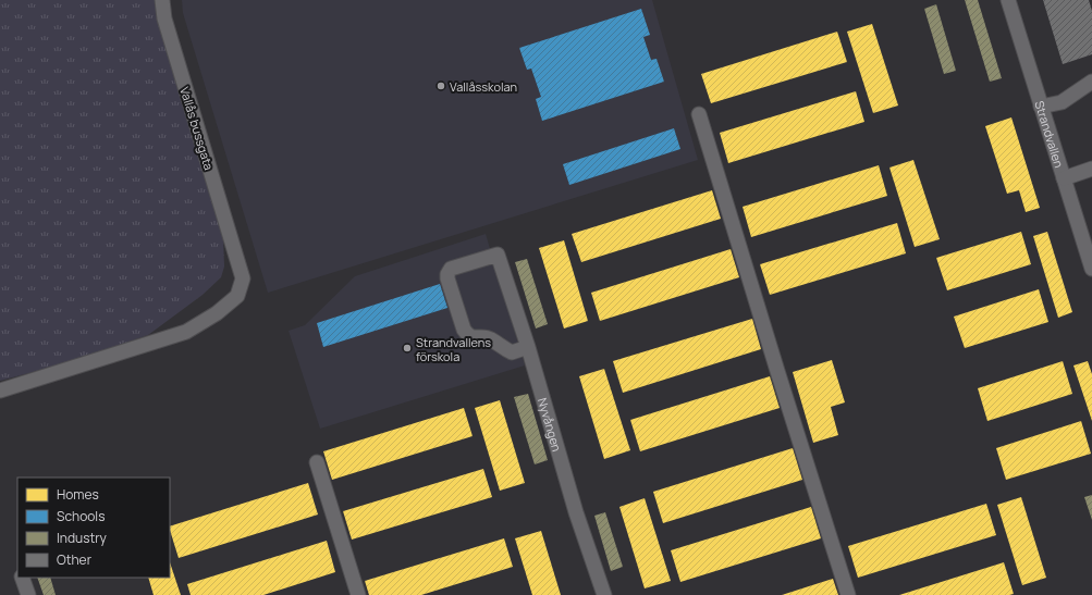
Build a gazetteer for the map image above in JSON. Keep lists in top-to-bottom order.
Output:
{
  "streets": {
    "street": ["Vallås bussgata", "Strandvallen", "Nyvången"]
  },
  "places": ["Vallåsskolan", "Strandvallens förskola"],
  "legend": [
    "Homes",
    "Schools",
    "Industry",
    "Other"
  ]
}
